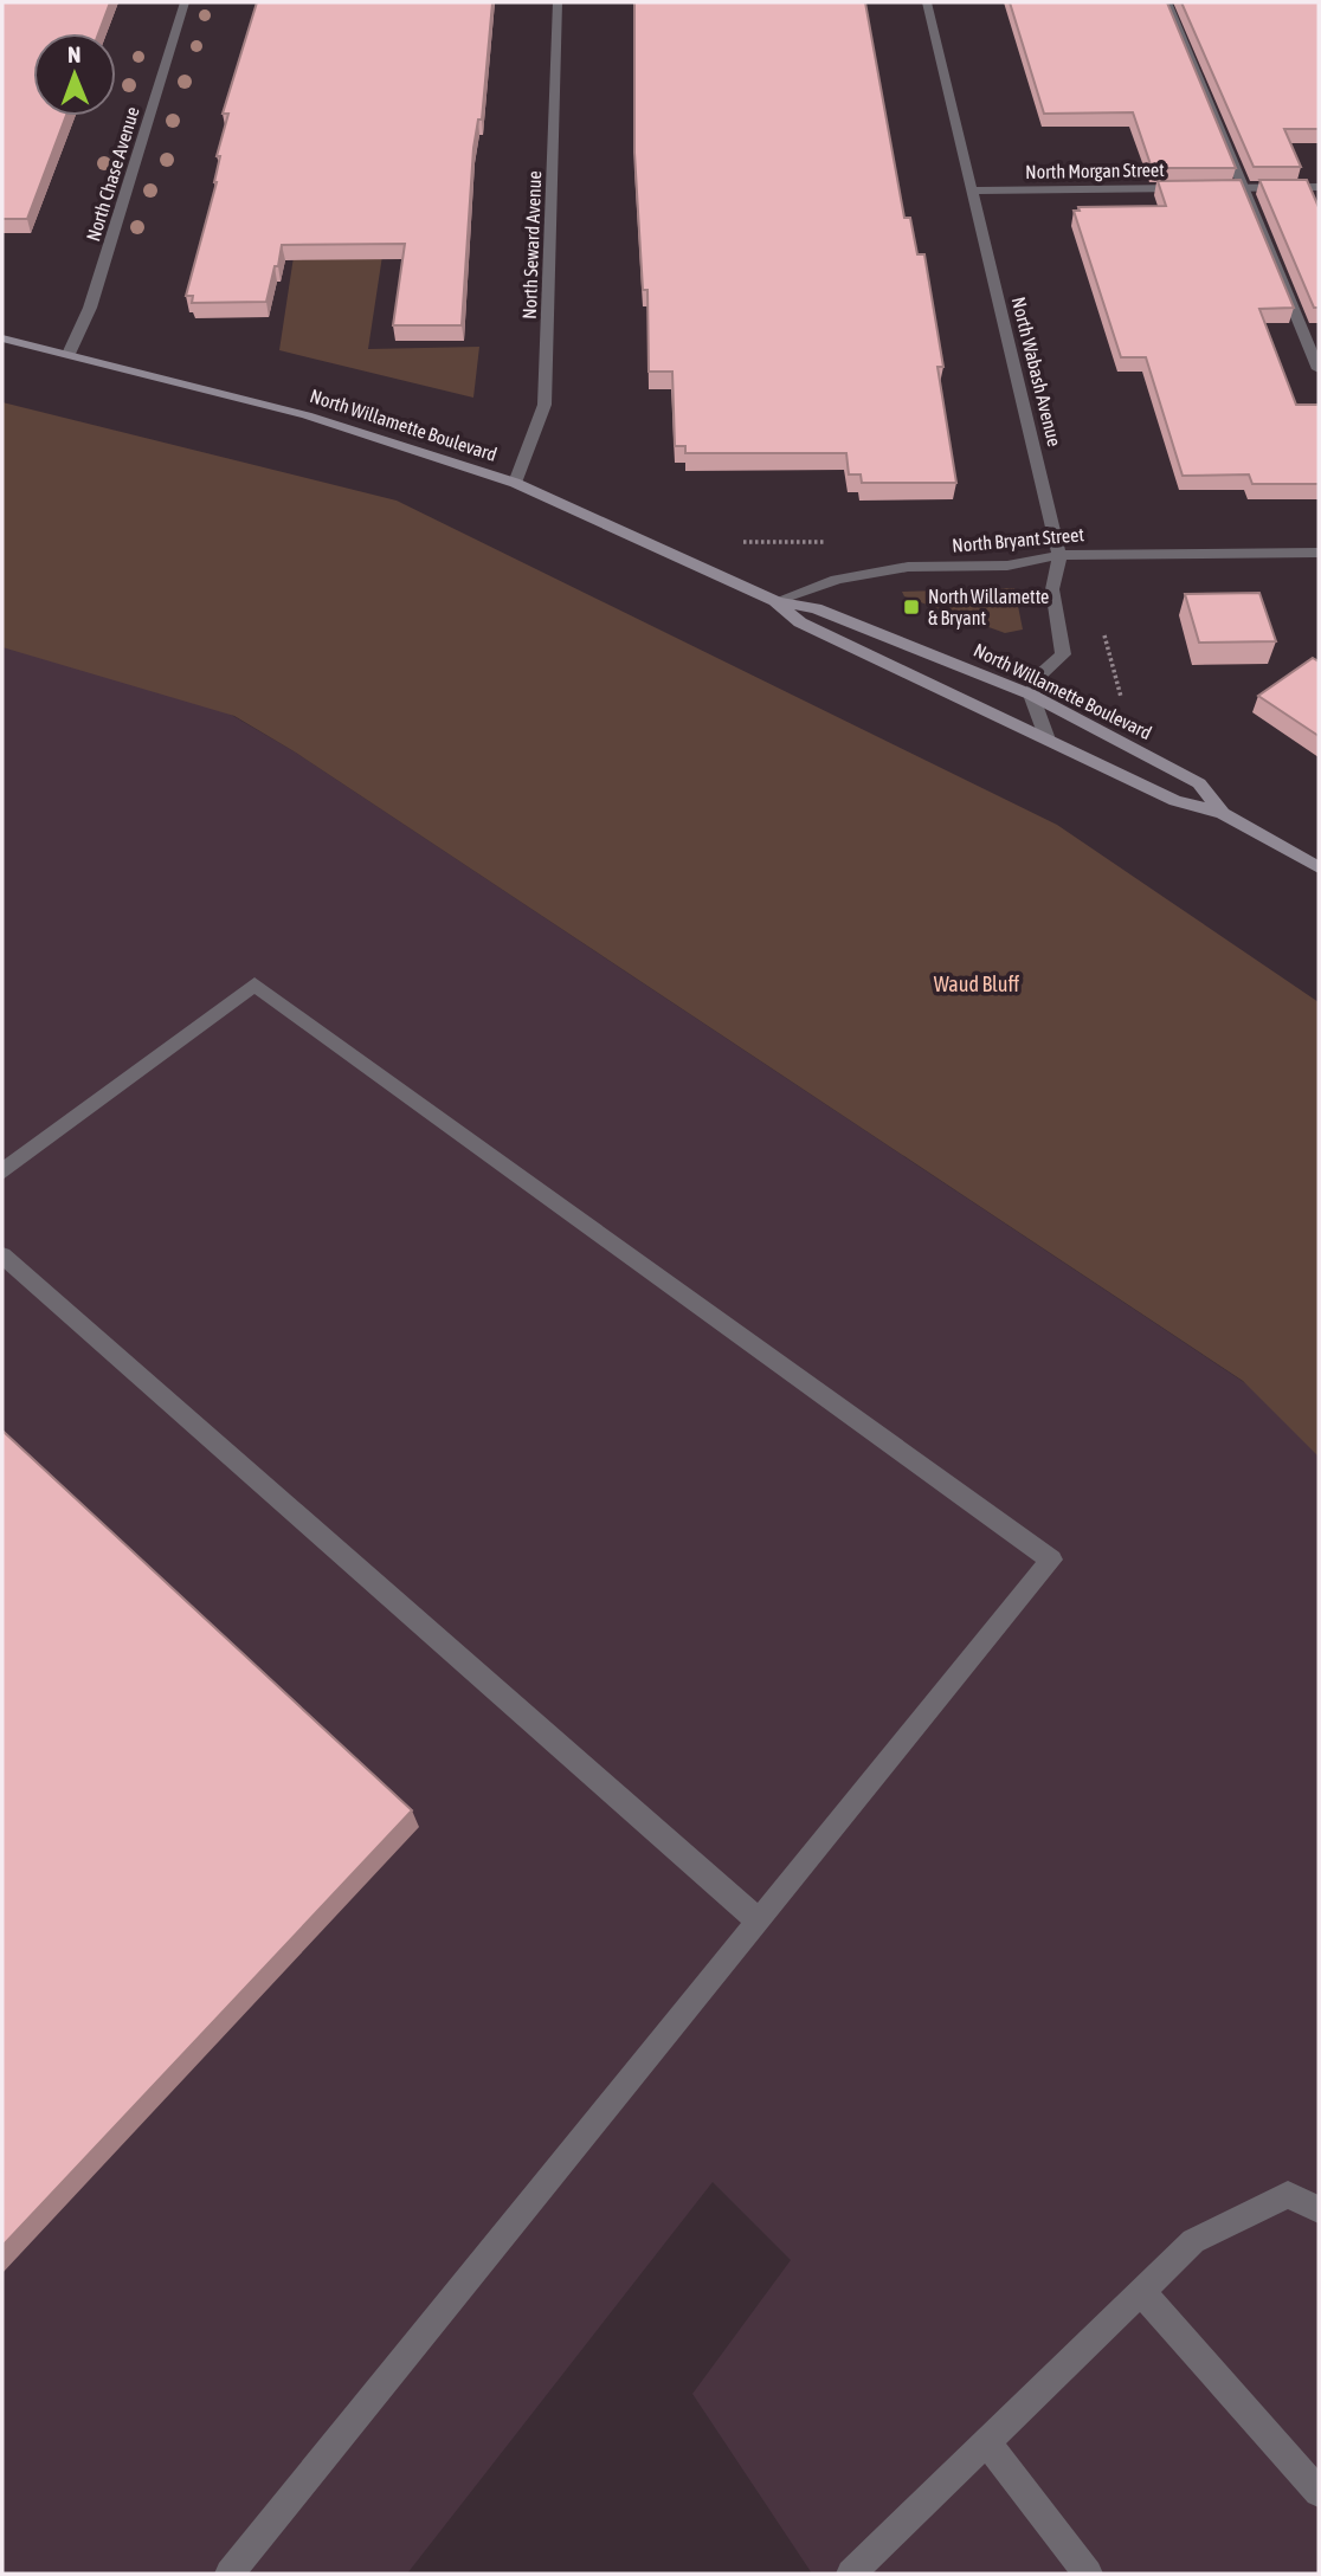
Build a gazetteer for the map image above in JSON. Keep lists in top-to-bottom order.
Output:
{
  "streets": {
    "main road": ["North Willamette Boulevard"],
    "street": [
      "North Morgan Street",
      "North Chase Avenue",
      "North Seward Avenue",
      "North Wabash Avenue",
      "North Bryant Street"
    ]
  },
  "crossings": [
    ["North Morgan Street", "North Wabash Avenue"],
    ["North Chase Avenue", "North Willamette Boulevard"],
    ["North Seward Avenue", "North Willamette Boulevard"],
    ["North Wabash Avenue", "North Willamette Boulevard"],
    ["North Wabash Avenue", "North Bryant Street"],
    ["North Willamette Boulevard", "North Bryant Street"]
  ],
  "parks": ["Waud Bluff"],
  "places": {
    "transit": ["North Willamette & Bryant"]
  },
  "north": "top"
}
